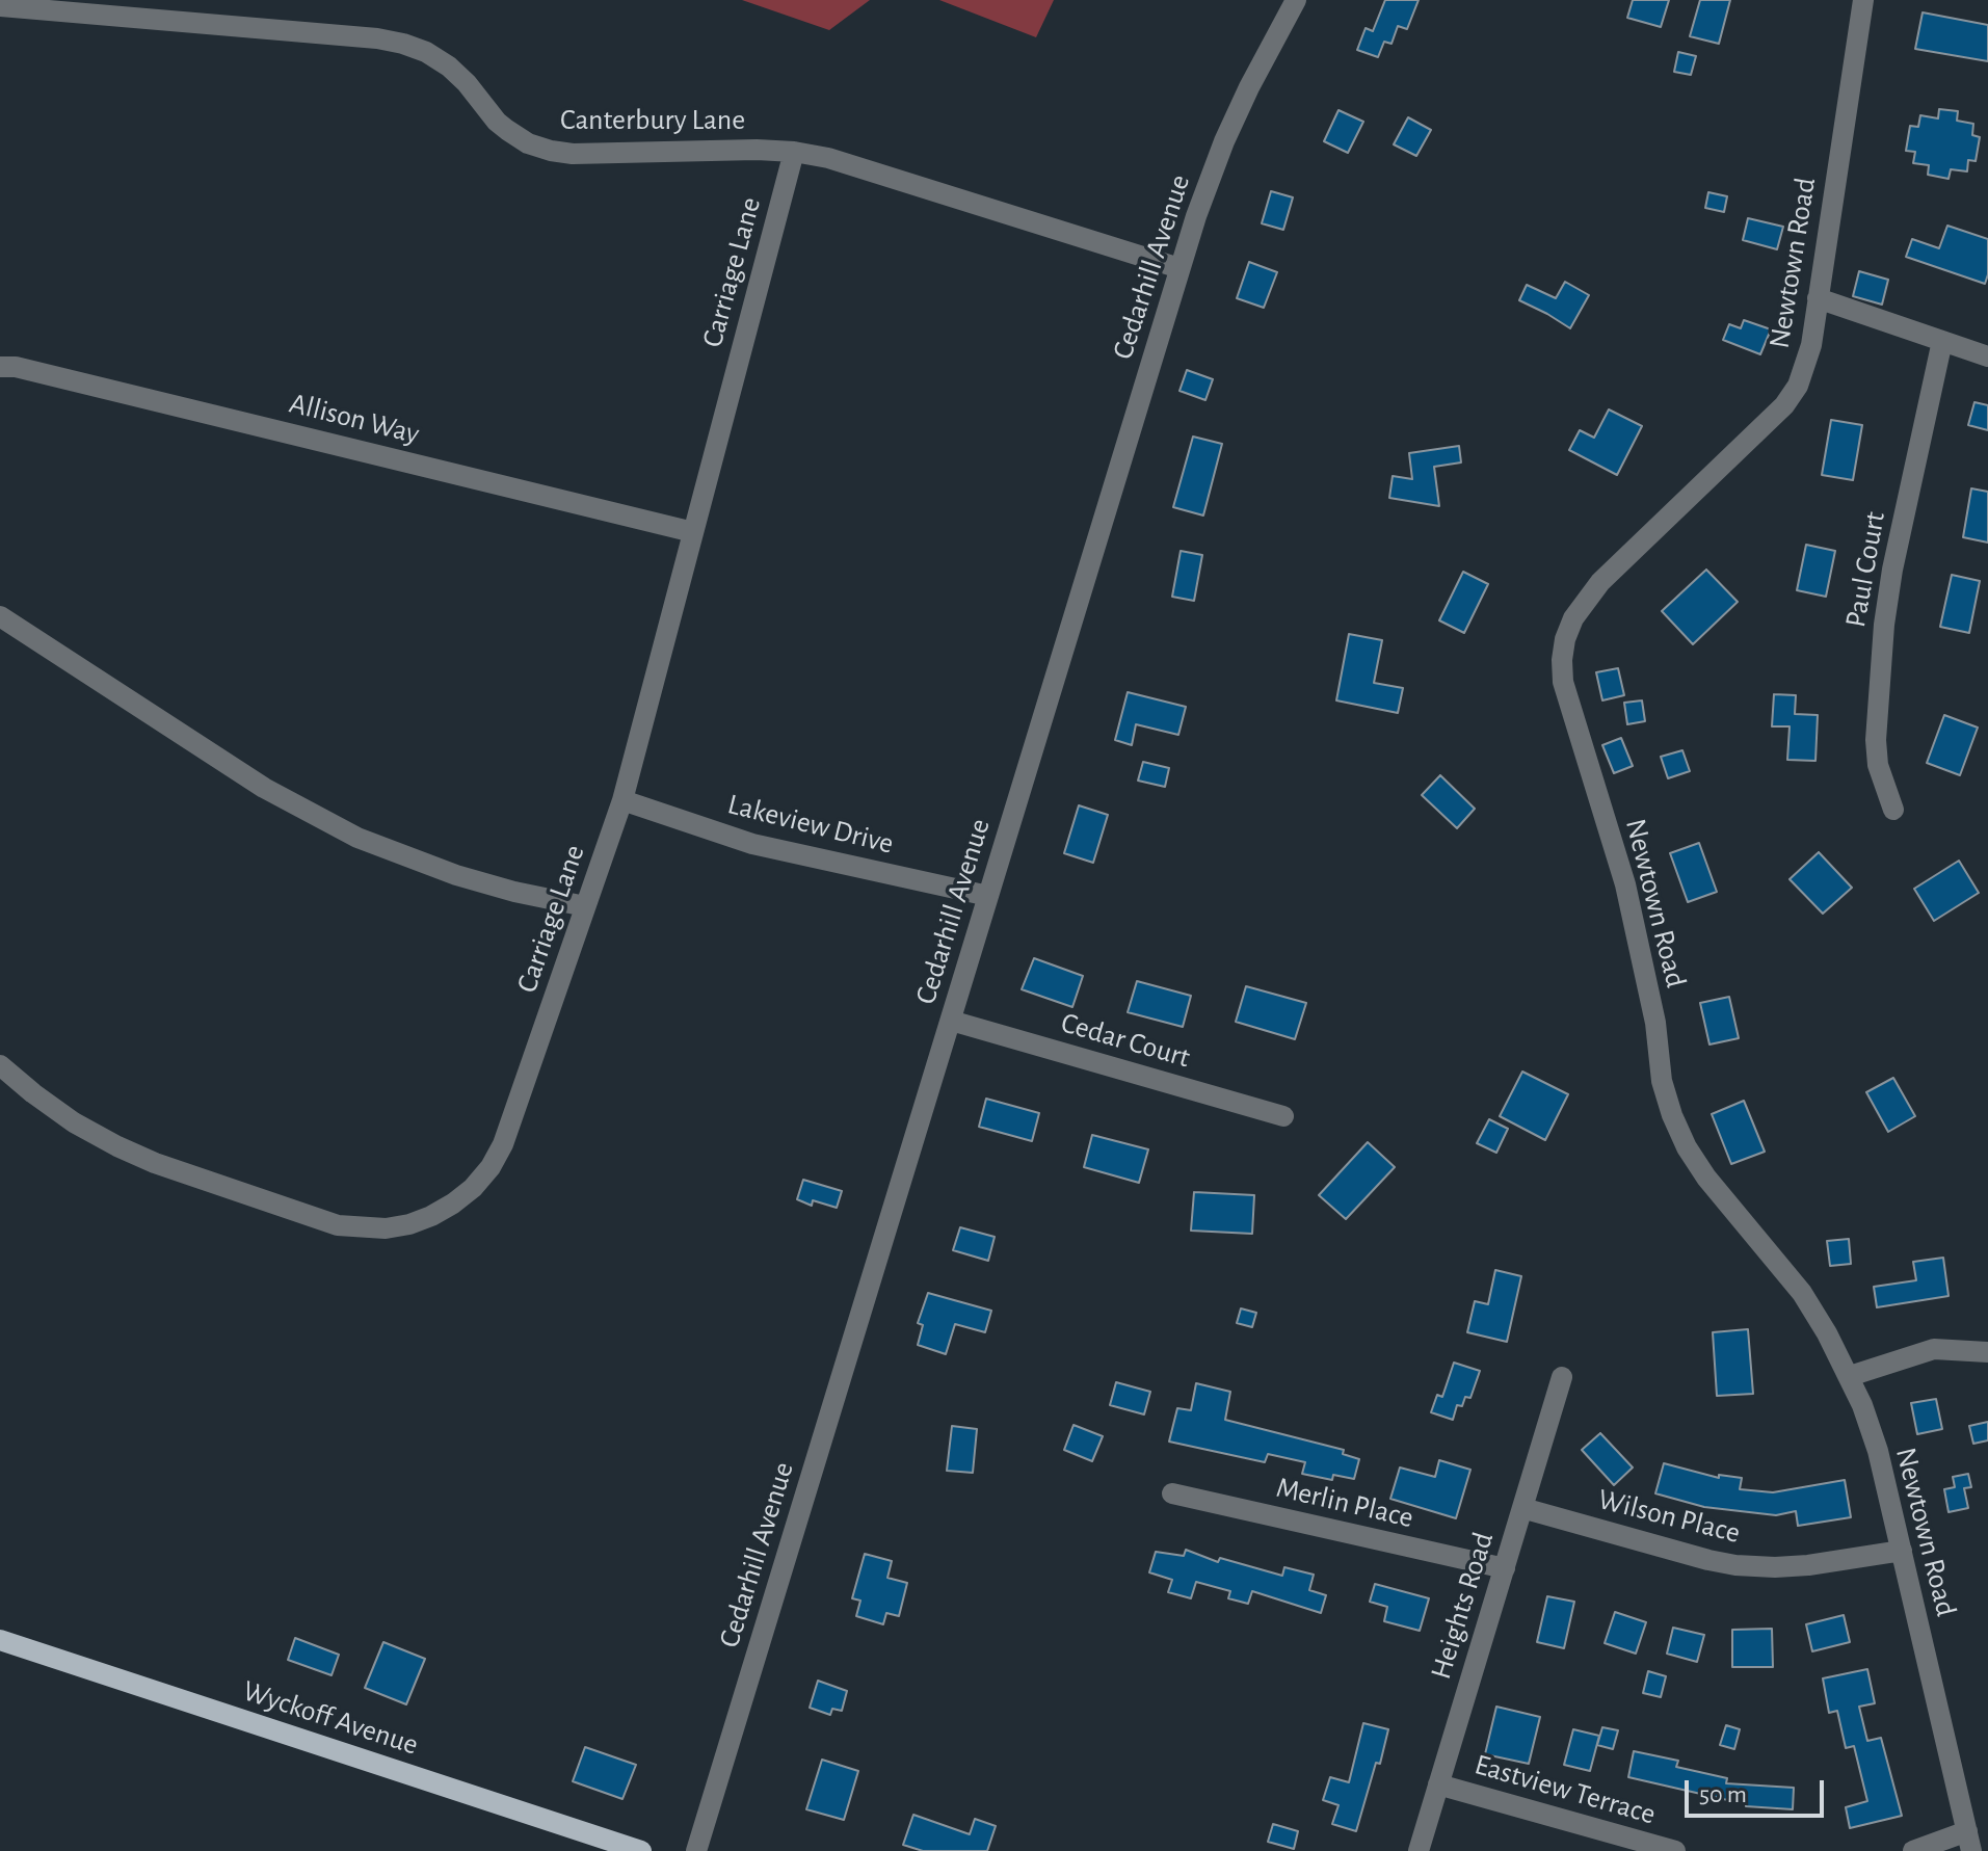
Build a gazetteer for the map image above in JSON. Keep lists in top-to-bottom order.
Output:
{
  "streets": {
    "main road": ["Wyckoff Avenue"],
    "street": [
      "Canterbury Lane",
      "Newtown Road",
      "Cedarhill Avenue",
      "Carriage Lane",
      "Allison Way",
      "Paul Court",
      "Lakeview Drive",
      "Cedar Court",
      "Merlin Place",
      "Wilson Place",
      "Heights Road",
      "Eastview Terrace"
    ]
  },
  "crossings": [
    ["Canterbury Lane", "Cedarhill Avenue"],
    ["Canterbury Lane", "Carriage Lane"],
    ["Newtown Road", "Wilson Place"],
    ["Cedarhill Avenue", "Lakeview Drive"],
    ["Cedarhill Avenue", "Cedar Court"],
    ["Carriage Lane", "Allison Way"],
    ["Carriage Lane", "Lakeview Drive"],
    ["Merlin Place", "Heights Road"],
    ["Wilson Place", "Heights Road"],
    ["Heights Road", "Eastview Terrace"]
  ],
  "scale_bar": "50 m"
}
